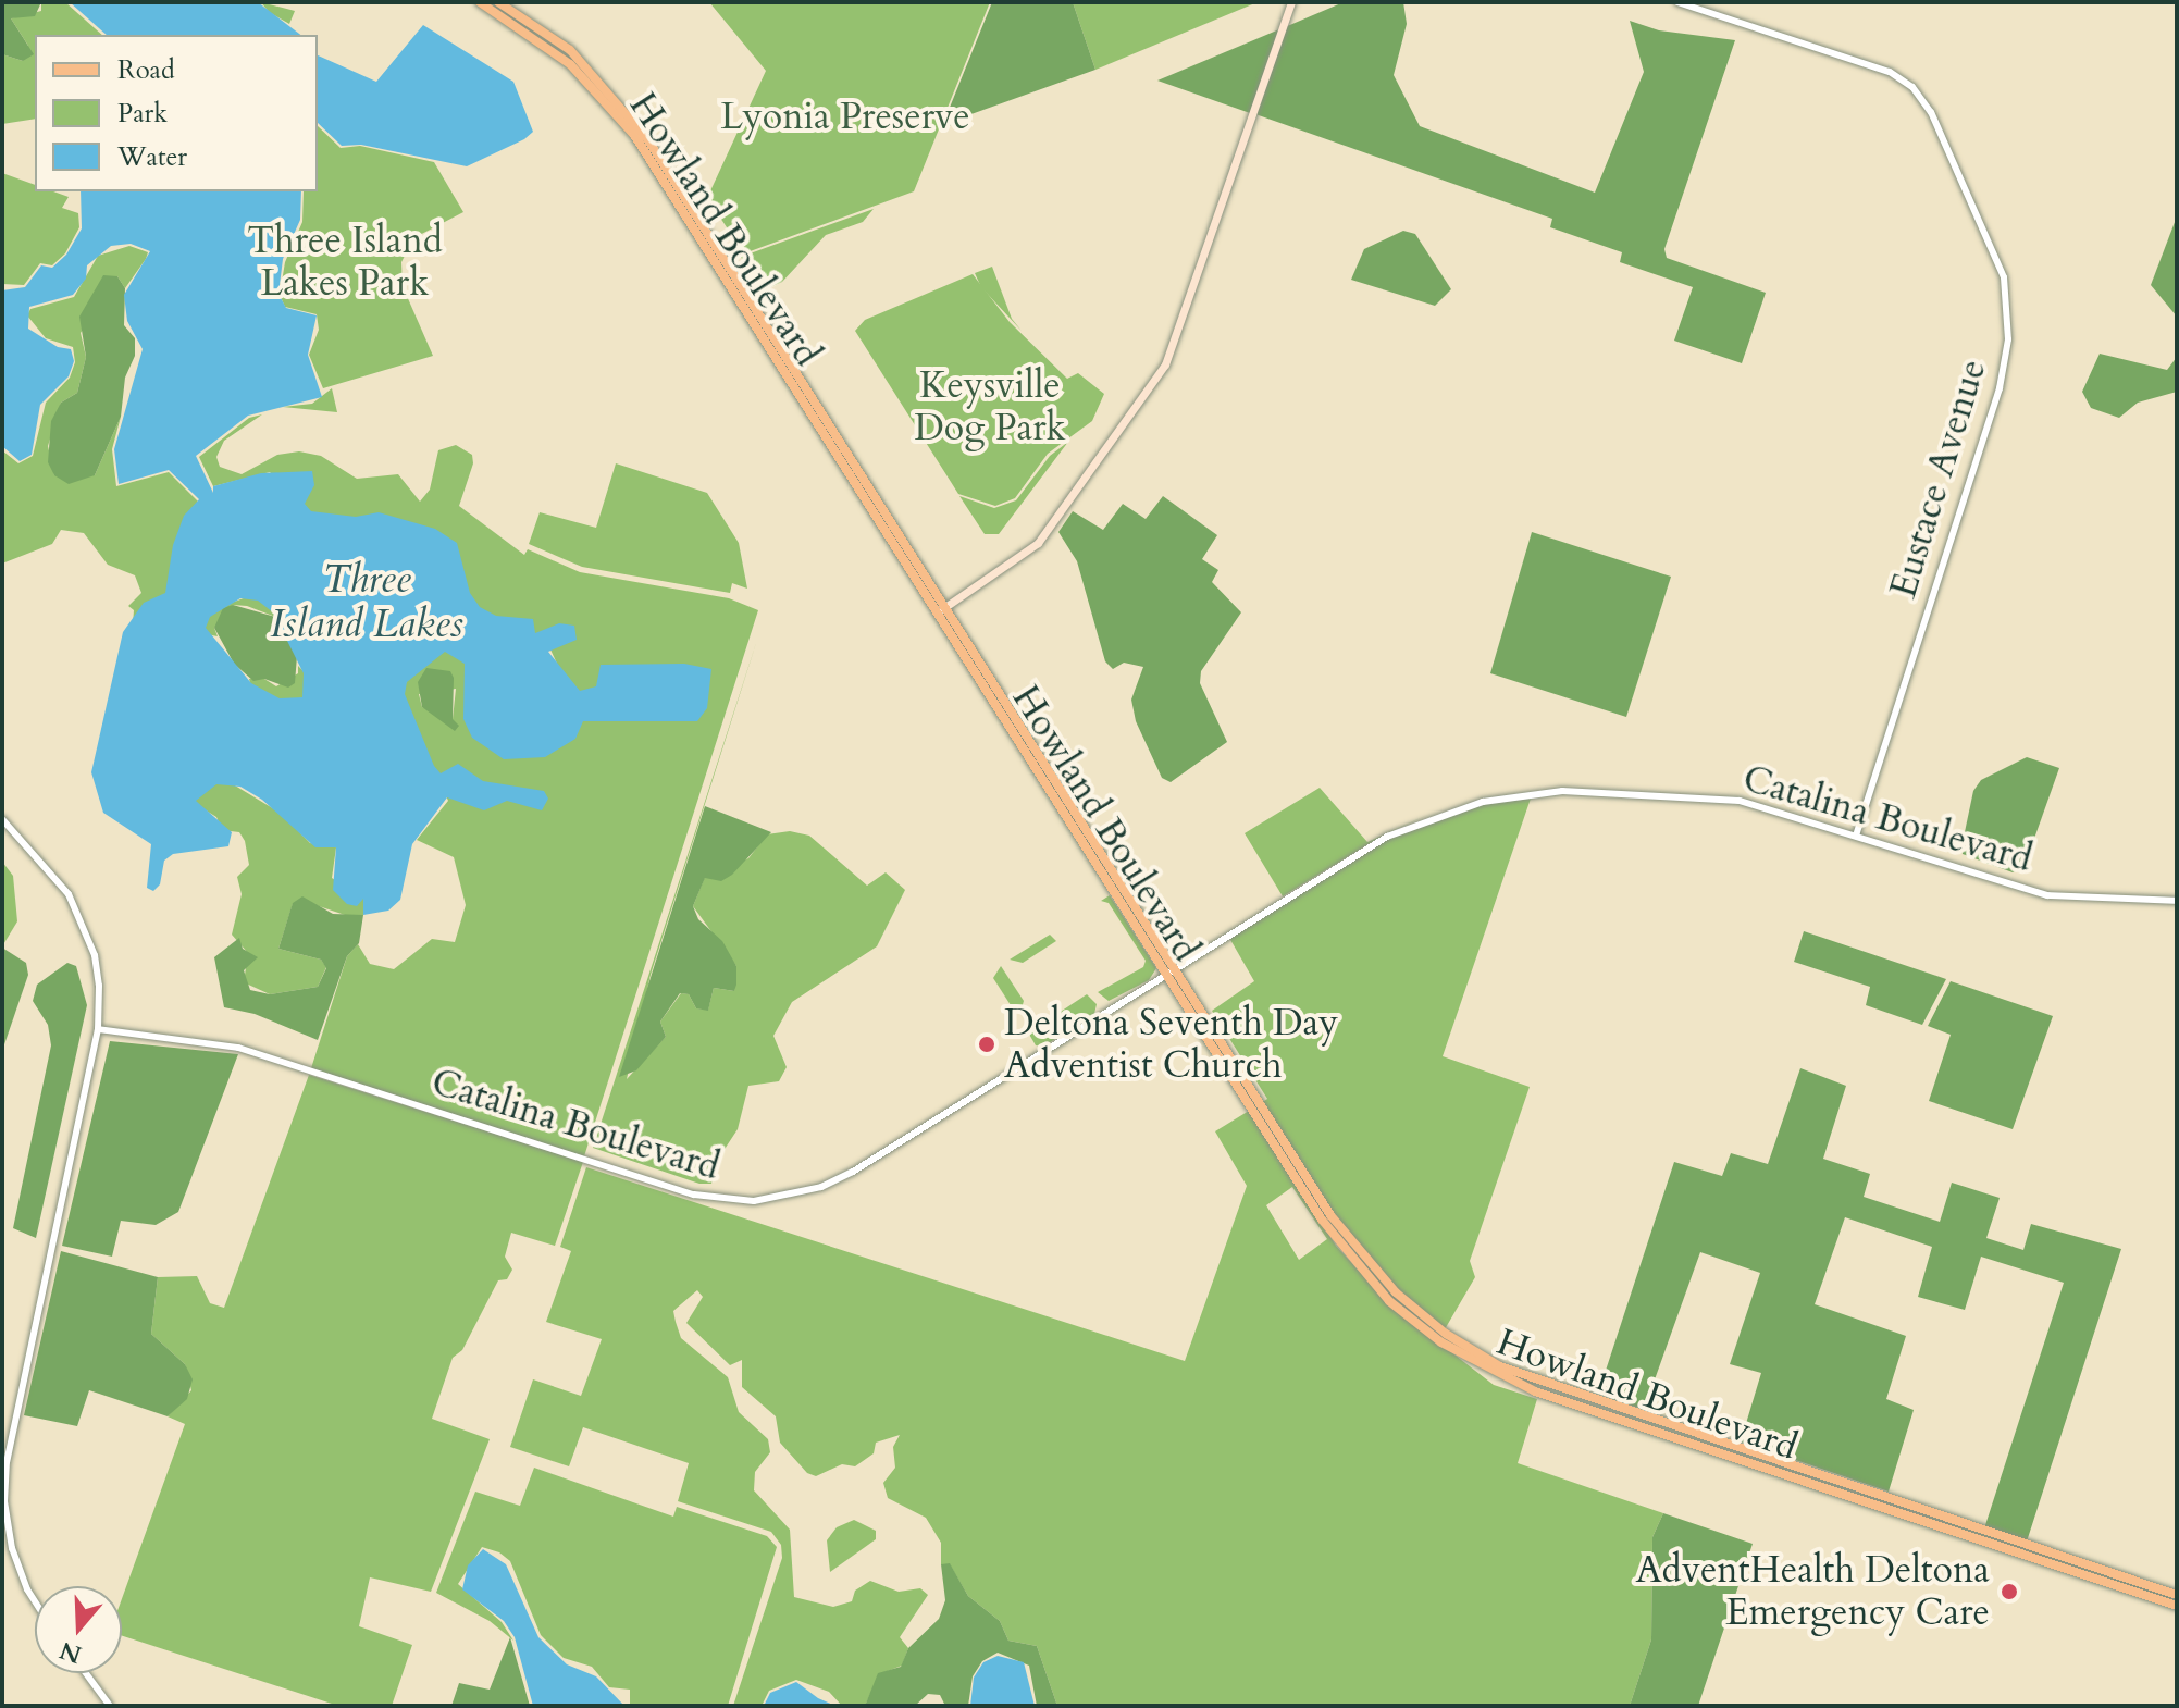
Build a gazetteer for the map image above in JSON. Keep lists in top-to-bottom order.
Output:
{
  "streets": {
    "main road": ["Howland Boulevard"],
    "street": ["Eustace Avenue", "Catalina Boulevard"]
  },
  "crossings": [
    ["Howland Boulevard", "Catalina Boulevard"],
    ["Eustace Avenue", "Catalina Boulevard"]
  ],
  "water": ["Three Island Lakes"],
  "parks": ["Lyonia Preserve", "Three Island Lakes Park", "Keysville Dog Park"],
  "places": ["Deltona Seventh Day Adventist Church", "AdventHealth Deltona Emergency Care"],
  "legend": ["Road", "Park", "Water"],
  "north": "bottom"
}
